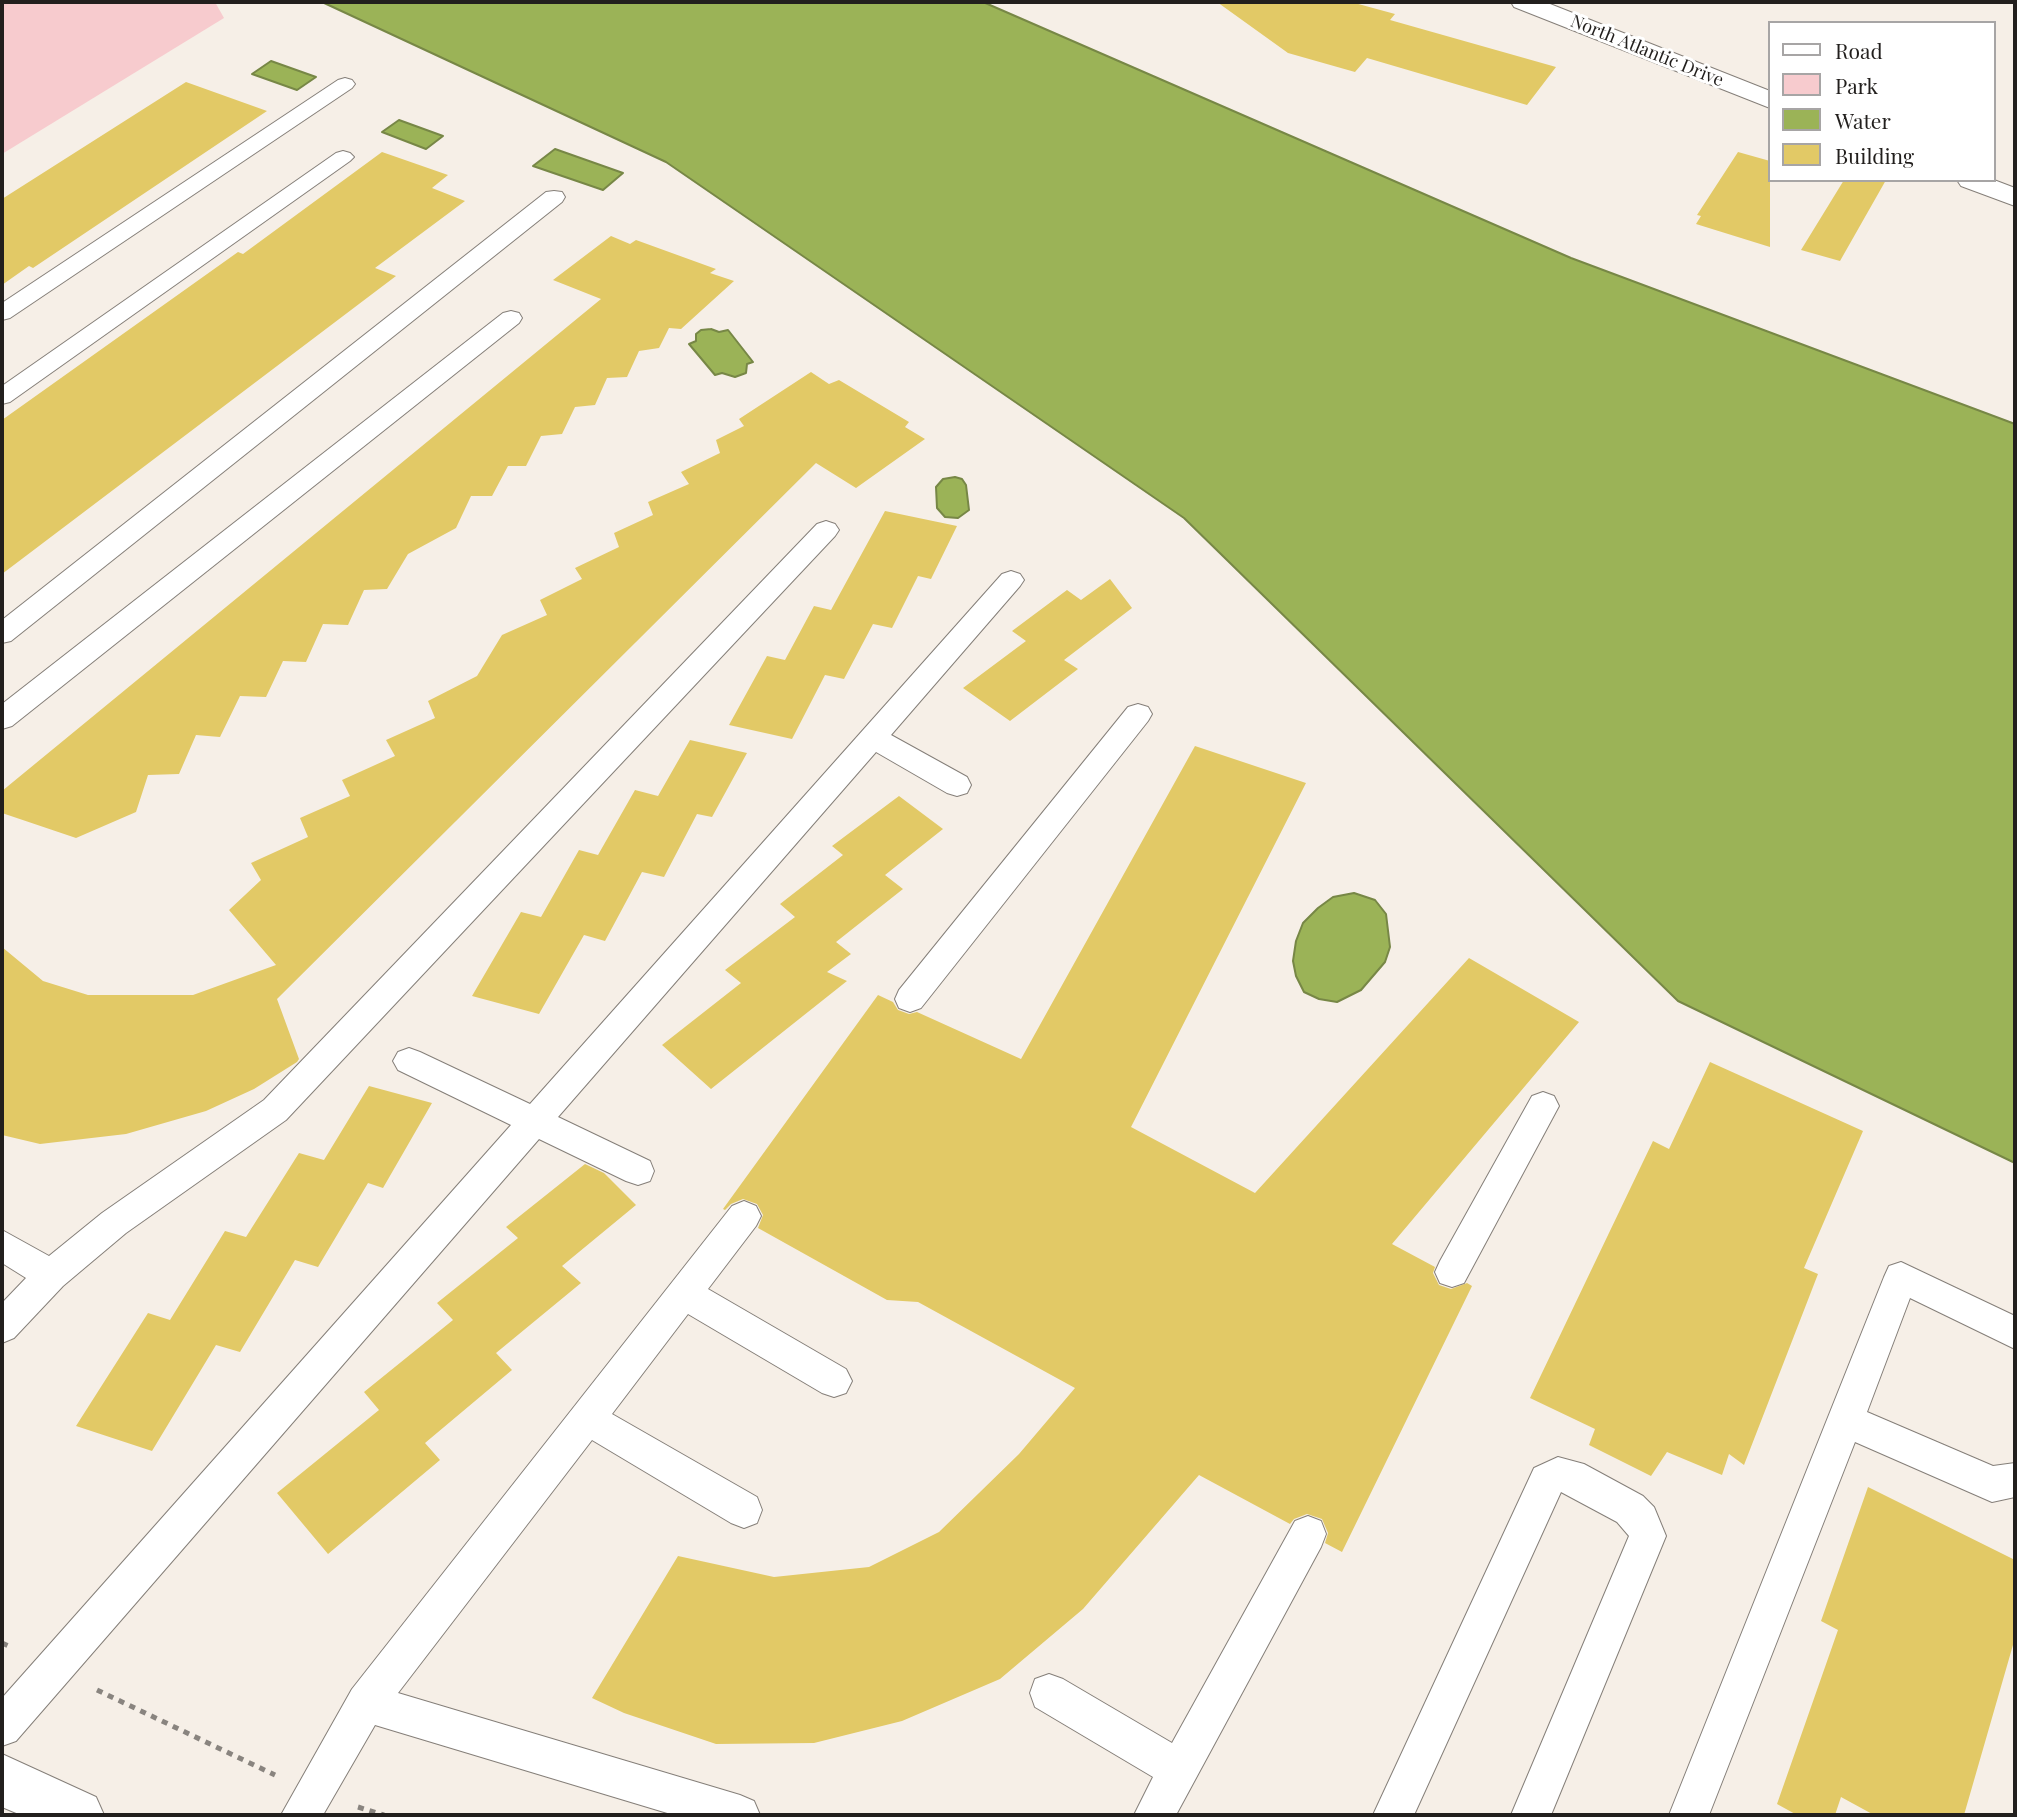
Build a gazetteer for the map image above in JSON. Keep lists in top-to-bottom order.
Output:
{
  "streets": {
    "street": ["North Atlantic Drive"]
  },
  "legend": [
    "Road",
    "Park",
    "Water",
    "Building"
  ]
}
